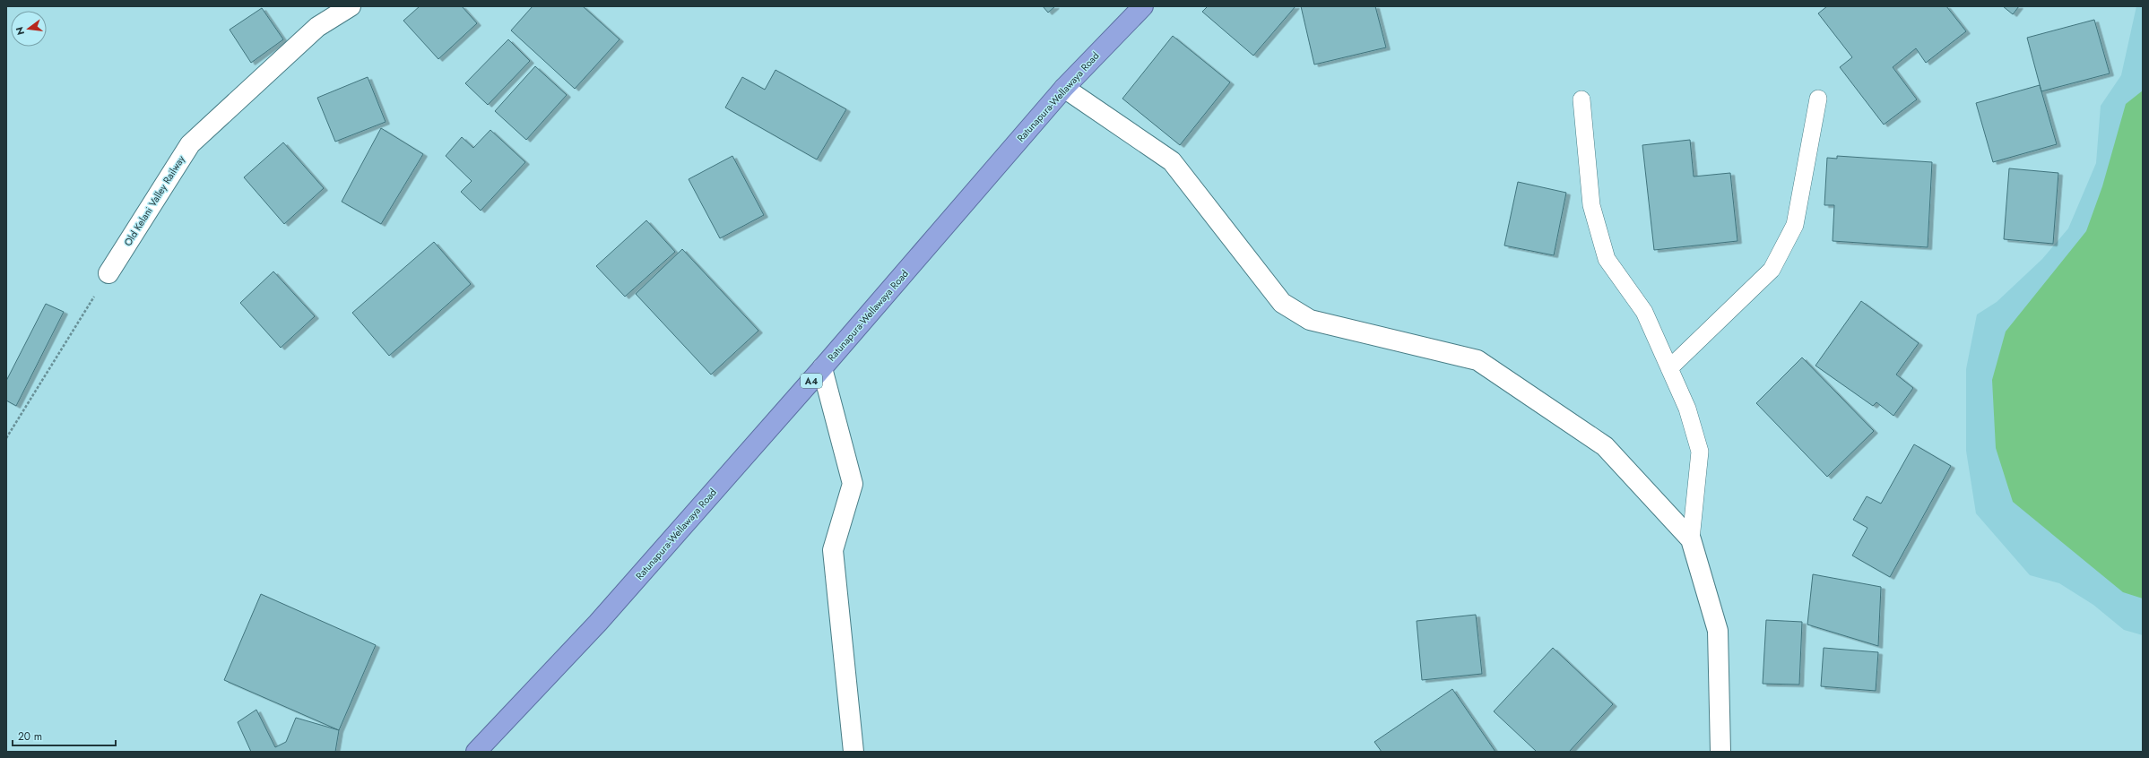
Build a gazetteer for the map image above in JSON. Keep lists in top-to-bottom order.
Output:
{
  "streets": {
    "highway": ["Ratunapura-Wellawaya Road", "A4"],
    "street": ["Old Kelani Valley Railway"]
  },
  "scale_bar": "20 m",
  "north": "left"
}
